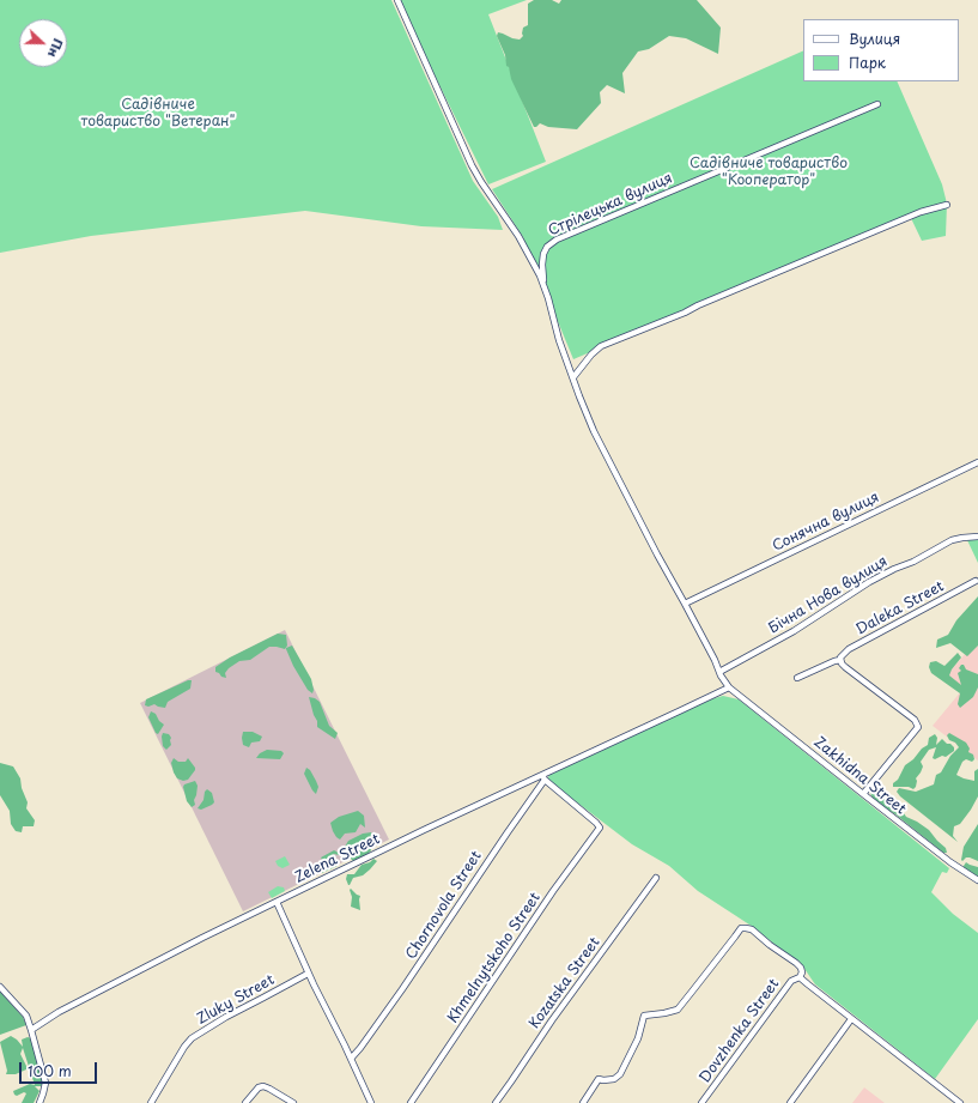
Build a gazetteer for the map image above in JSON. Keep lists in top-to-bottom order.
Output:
{
  "streets": {
    "street": [
      "Стрілецька вулиця",
      "Сонячна вулиця",
      "Бічна Нова вулиця",
      "Daleka Street",
      "Zakhidna Street",
      "Zelena Street",
      "Chornovola Street",
      "Khmelnytskoho Street",
      "Kozatska Street",
      "Zluky Street",
      "Dovzhenka Street"
    ]
  },
  "crossings": [
    ["Стрілецька вулиця", "Zakhidna Street"],
    ["Сонячна вулиця", "Zakhidna Street"],
    ["Бічна Нова вулиця", "Zakhidna Street"],
    ["Zakhidna Street", "Zelena Street"],
    ["Zelena Street", "Chornovola Street"],
    ["Zelena Street", "Khmelnytskoho Street"],
    ["Chornovola Street", "Khmelnytskoho Street"]
  ],
  "parks": ["Садівниче товариство \"Ветеран\"", "Садівниче товариство \"Кооператор\""],
  "legend": ["Вулиця", "Парк"],
  "scale_bar": "100 m",
  "north": "right"
}
